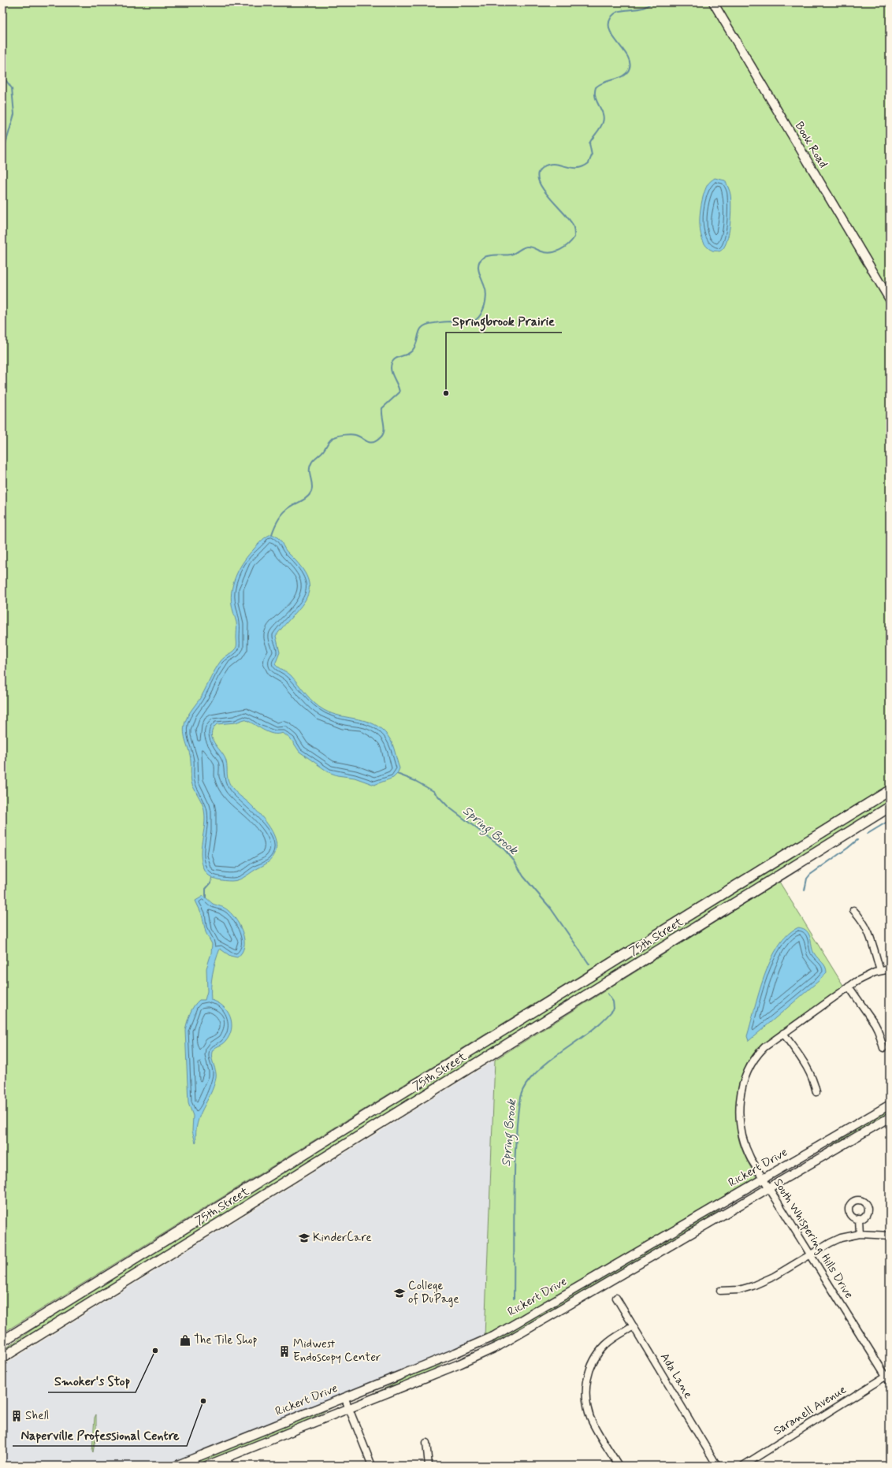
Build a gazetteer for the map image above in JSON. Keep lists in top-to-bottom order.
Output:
{
  "streets": {
    "main road": ["75th Street"],
    "street": [
      "Book Road",
      "Rickert Drive",
      "South Whispering Hills Drive",
      "Ada Lane",
      "Saranell Avenue"
    ]
  },
  "crossings": [
    ["Rickert Drive", "South Whispering Hills Drive"],
    ["South Whispering Hills Drive", "Saranell Avenue"]
  ],
  "water": ["Spring Brook"],
  "places": {
    "other": ["Springbrook Prairie", "Smoker's Stop", "Naperville Professional Centre"],
    "school or university": ["KinderCare", "College of DuPage"],
    "shop": ["The Tile Shop"],
    "building": ["Midwest Endoscopy Center", "Shell"]
  }
}
